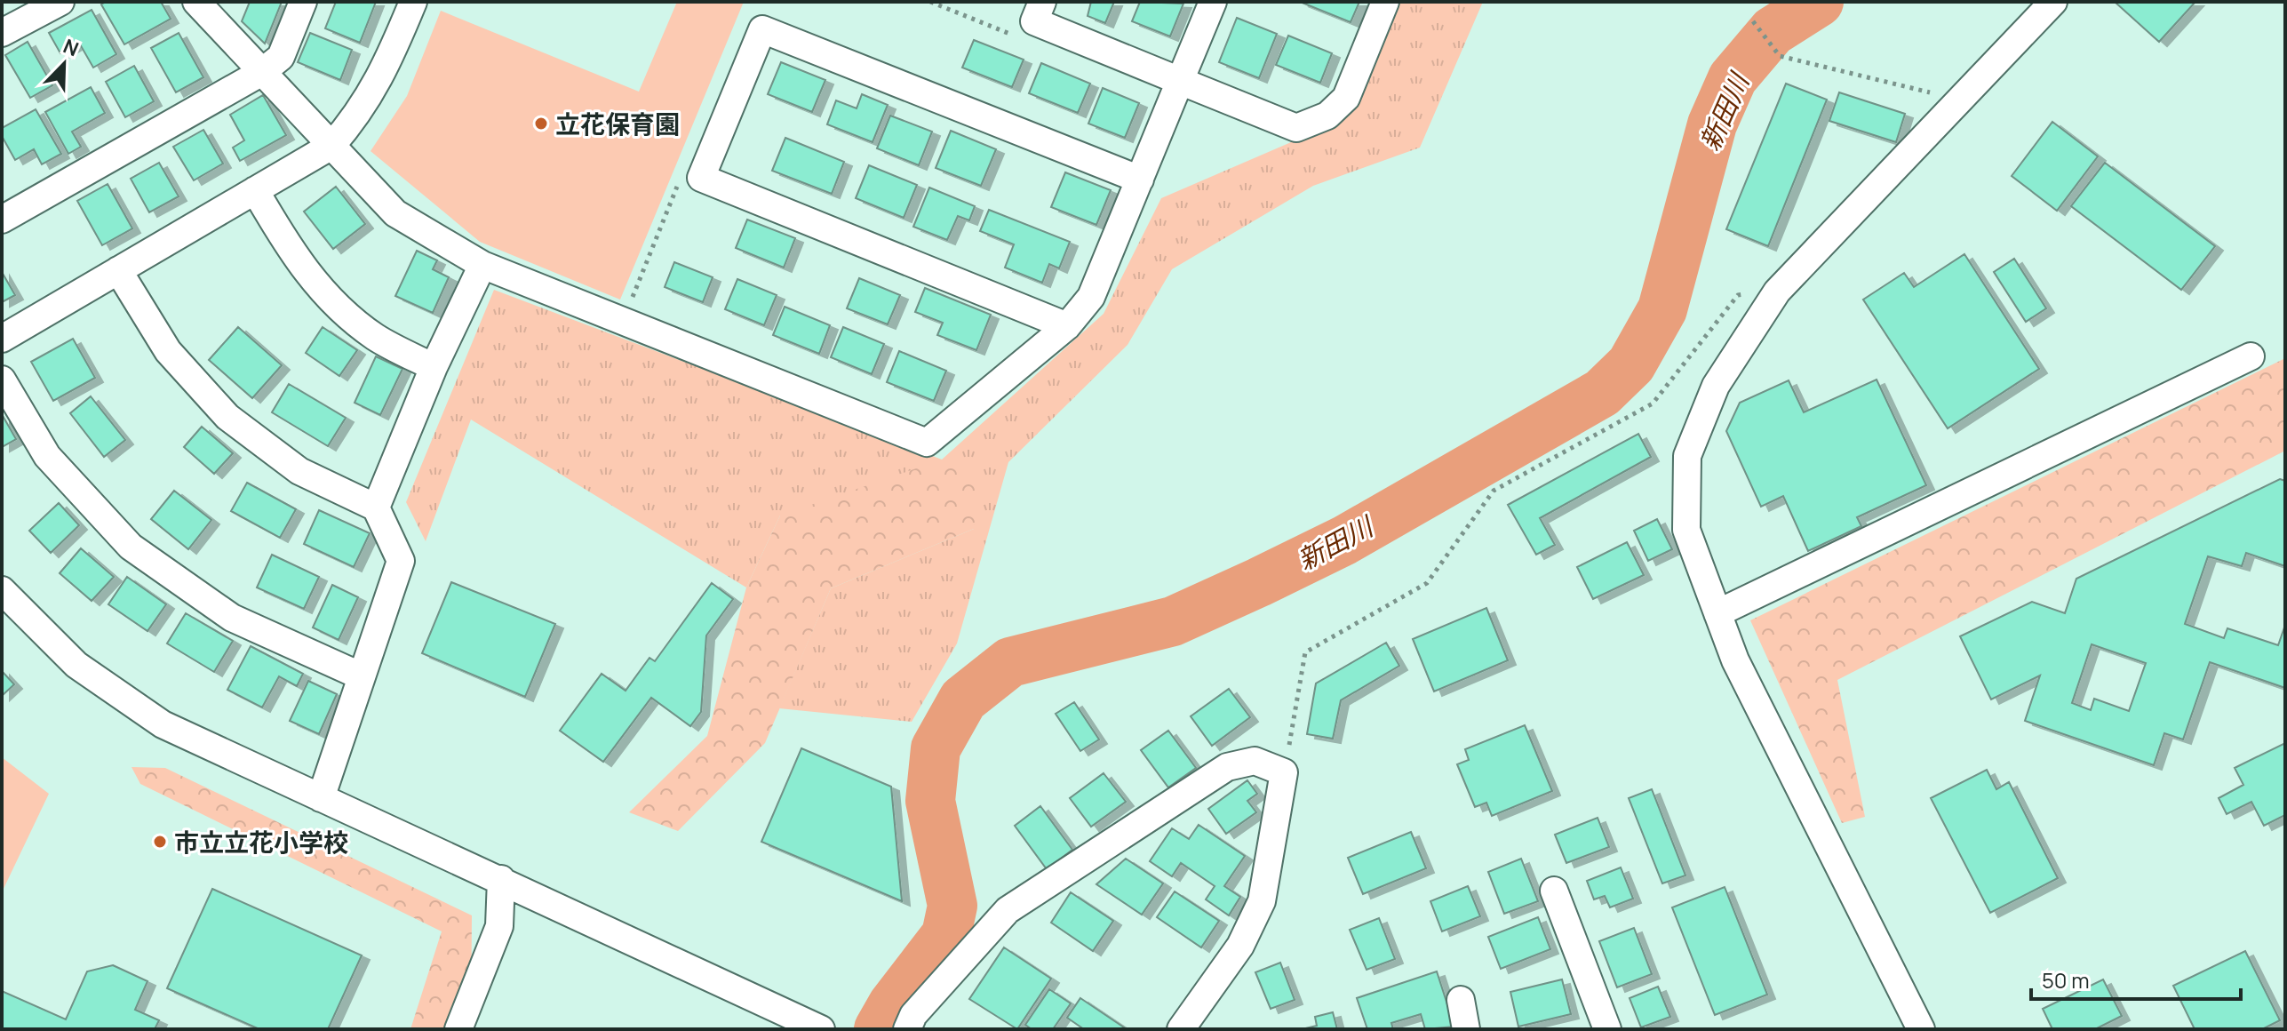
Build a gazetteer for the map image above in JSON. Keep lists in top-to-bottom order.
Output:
{
  "water": ["新田川"],
  "places": ["立花保育園", "市立立花小学校"],
  "scale_bar": "50 m",
  "north": "top right"
}
